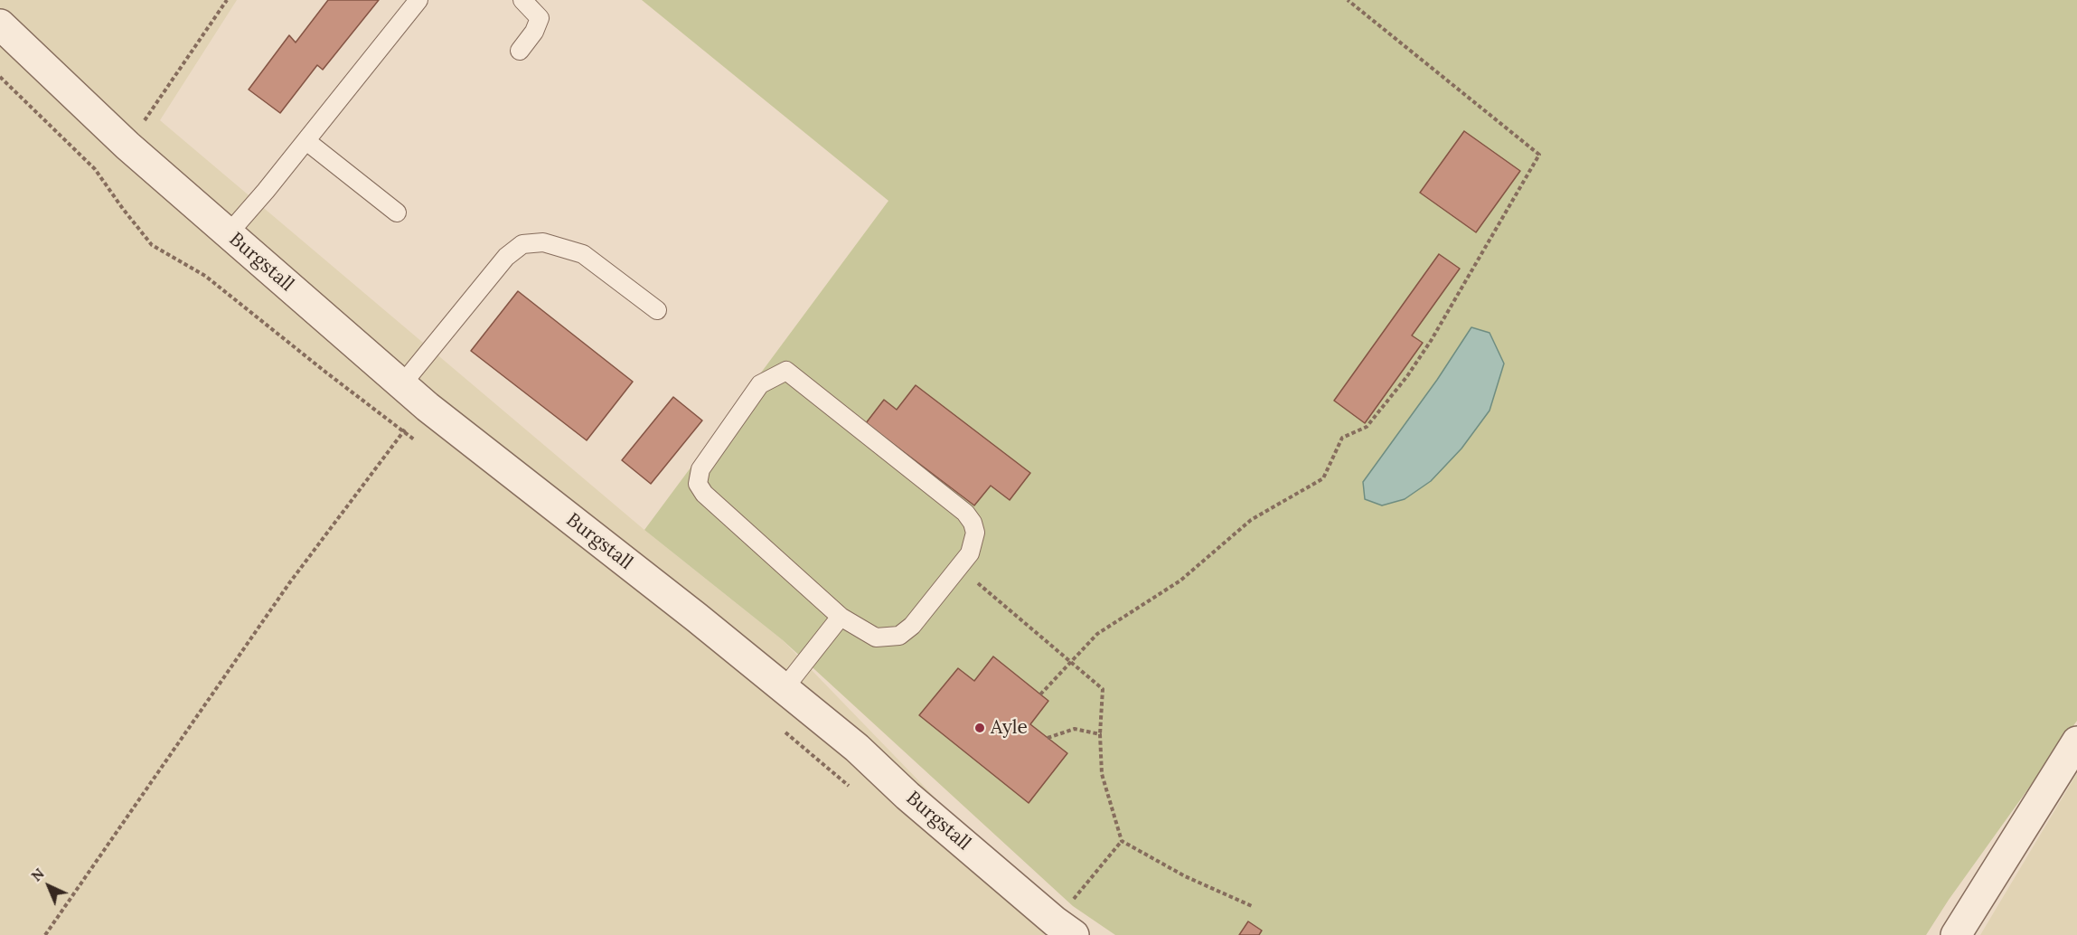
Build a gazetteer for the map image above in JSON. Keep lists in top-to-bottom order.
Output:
{
  "streets": {
    "street": ["Burgstall"]
  },
  "places": ["Ayle"],
  "north": "top left"
}
